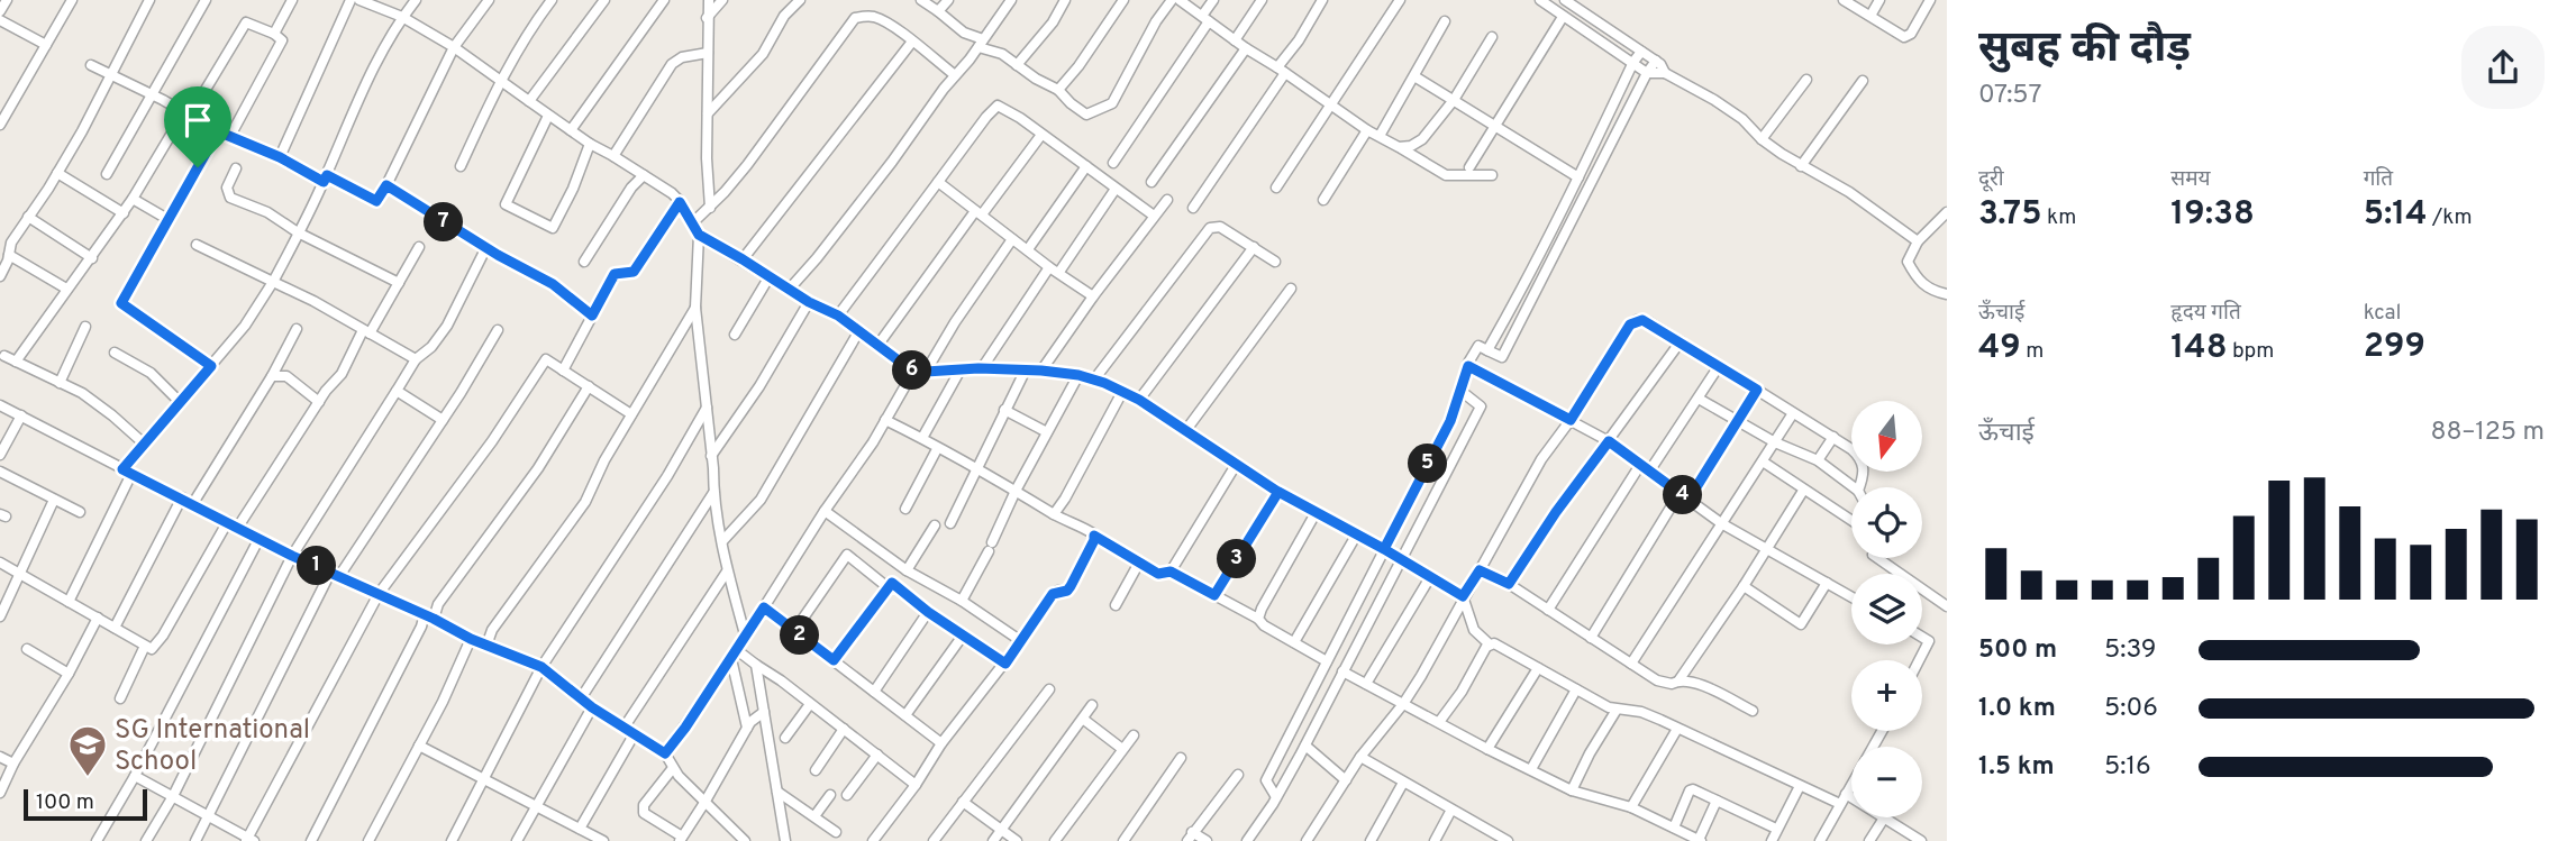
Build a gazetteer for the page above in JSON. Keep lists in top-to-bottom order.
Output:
{
  "places": {
    "school or university": ["SG International School"]
  },
  "scale_bar": "100 m",
  "north": "bottom",
  "page": {
    "heading": ["सुबह की दौड़", "07:57"],
    "stats": [
      ["दूरी", "3.75 km"],
      ["समय", "19:38"],
      ["गति", "5:14 /km"],
      ["ऊँचाई", "49 m"],
      ["हृदय गति", "148 bpm"],
      ["kcal", "299"]
    ],
    "pins": [
      "7",
      "6",
      "5",
      "4",
      "3",
      "1",
      "2"
    ],
    "map_buttons": ["+", "−"],
    "chart": ["ऊँचाई", "88–125 m"],
    "list": [
      {
        "name": "500 m",
        "note": "5:39"
      },
      {
        "name": "1.0 km",
        "note": "5:06"
      },
      {
        "name": "1.5 km",
        "note": "5:16"
      }
    ],
    "scale": "100 m"
  }
}
